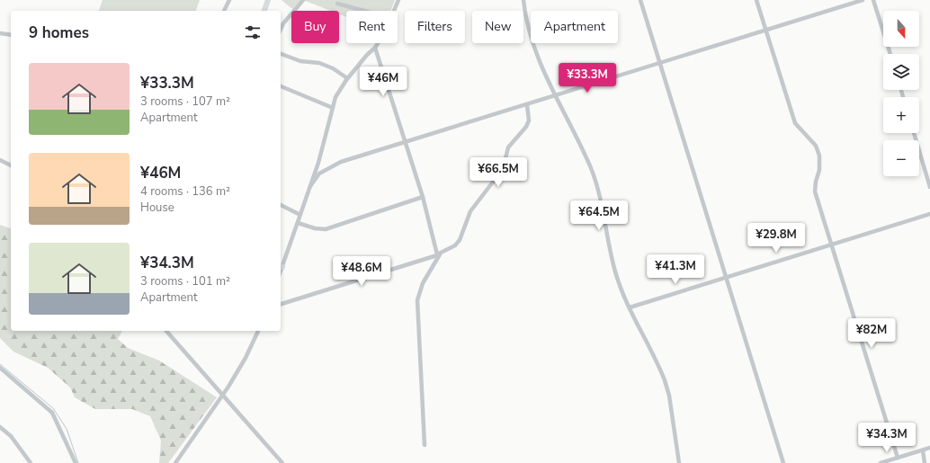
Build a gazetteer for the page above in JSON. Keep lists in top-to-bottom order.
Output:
{
  "north": "bottom",
  "page": {
    "map_buttons": ["+", "−"],
    "chip": [
      "Buy",
      "Rent",
      "Filters",
      "New",
      "Apartment"
    ],
    "heading": "9 homes",
    "list": [
      {
        "name": "¥33.3M",
        "note": "3 rooms · 107 m² · Apartment"
      },
      {
        "name": "¥46M",
        "note": "4 rooms · 136 m² · House"
      },
      {
        "name": "¥34.3M",
        "note": "3 rooms · 101 m² · Apartment"
      }
    ],
    "price": [
      "¥33.3M",
      "¥46M",
      "¥66.5M",
      "¥64.5M",
      "¥29.8M",
      "¥41.3M",
      "¥48.6M",
      "¥82M",
      "¥34.3M"
    ]
  }
}
